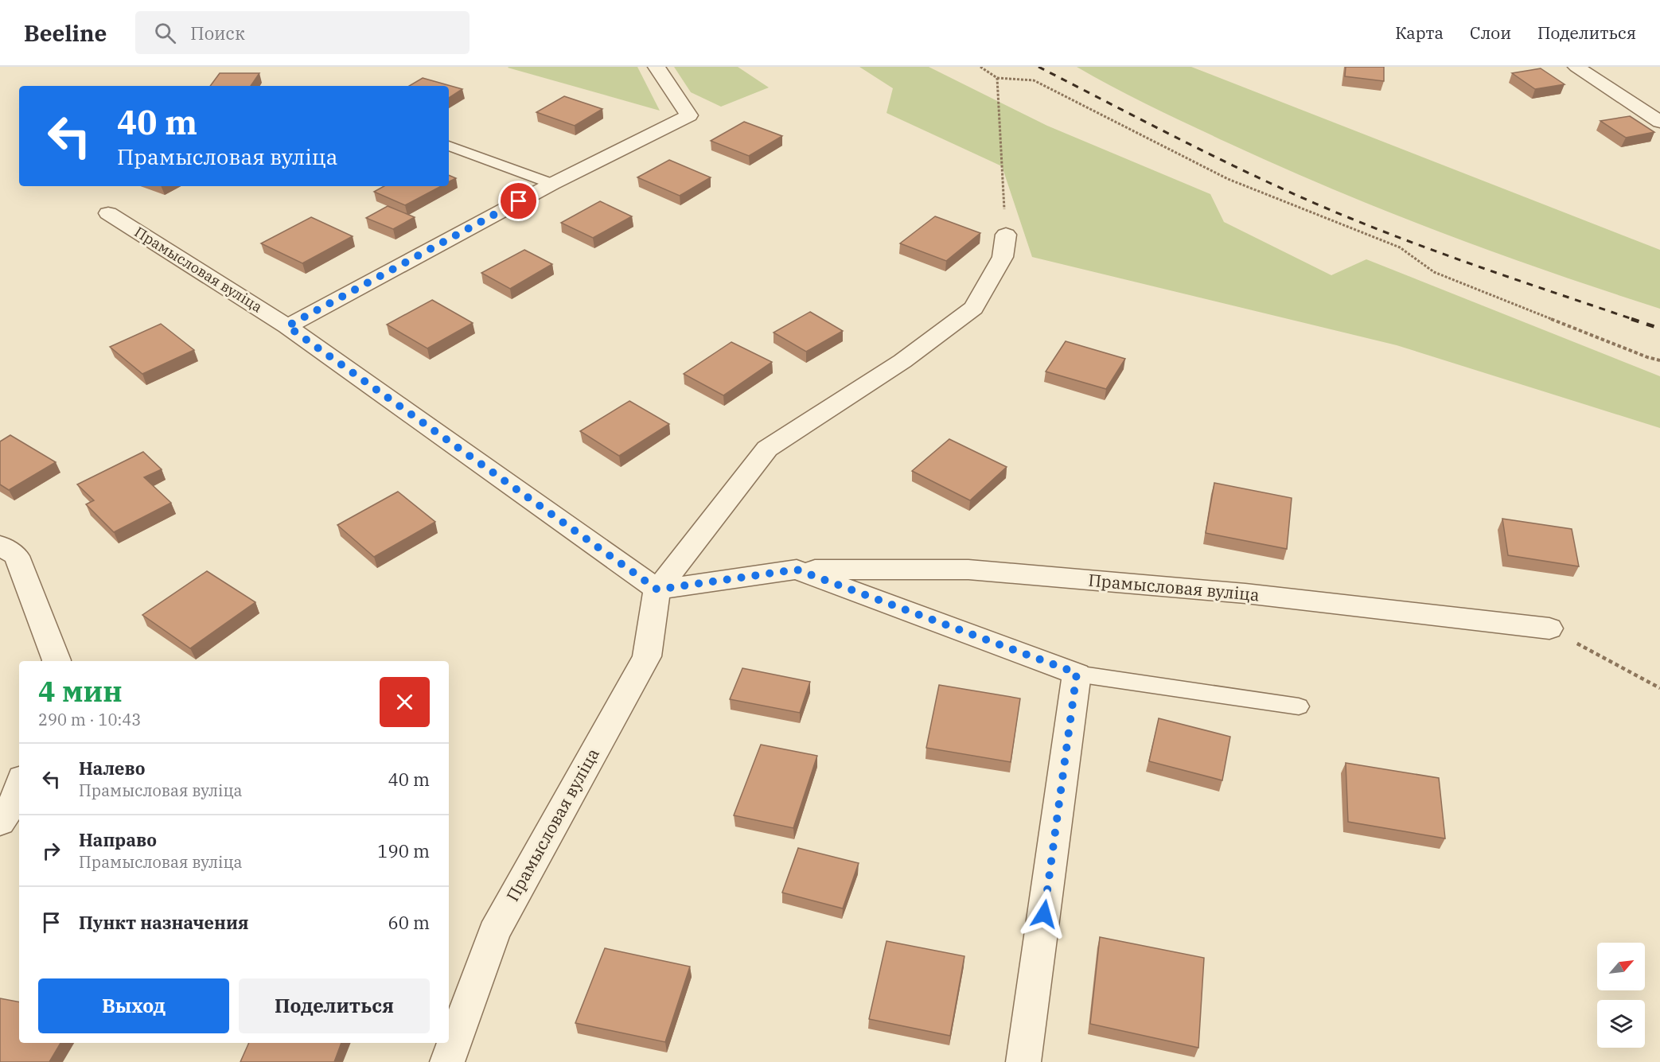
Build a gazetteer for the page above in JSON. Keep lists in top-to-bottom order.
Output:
{
  "streets": {
    "street": ["Прамысловая вуліца"]
  },
  "north": "top right",
  "page": {
    "header": "Beeline",
    "search": "Поиск",
    "nav": ["Карта", "Слои", "Поделиться"],
    "turn": ["40 m", "Прамысловая вуліца"],
    "heading": ["4 мин", "290 m · 10:43"],
    "list": [
      {
        "name": "Налево",
        "note": "Прамысловая вуліца",
        "value": "40 m"
      },
      {
        "name": "Направо",
        "note": "Прамысловая вуліца",
        "value": "190 m"
      },
      {
        "name": "Пункт назначения",
        "value": "60 m"
      }
    ],
    "buttons": ["Выход", "Поделиться"]
  }
}
